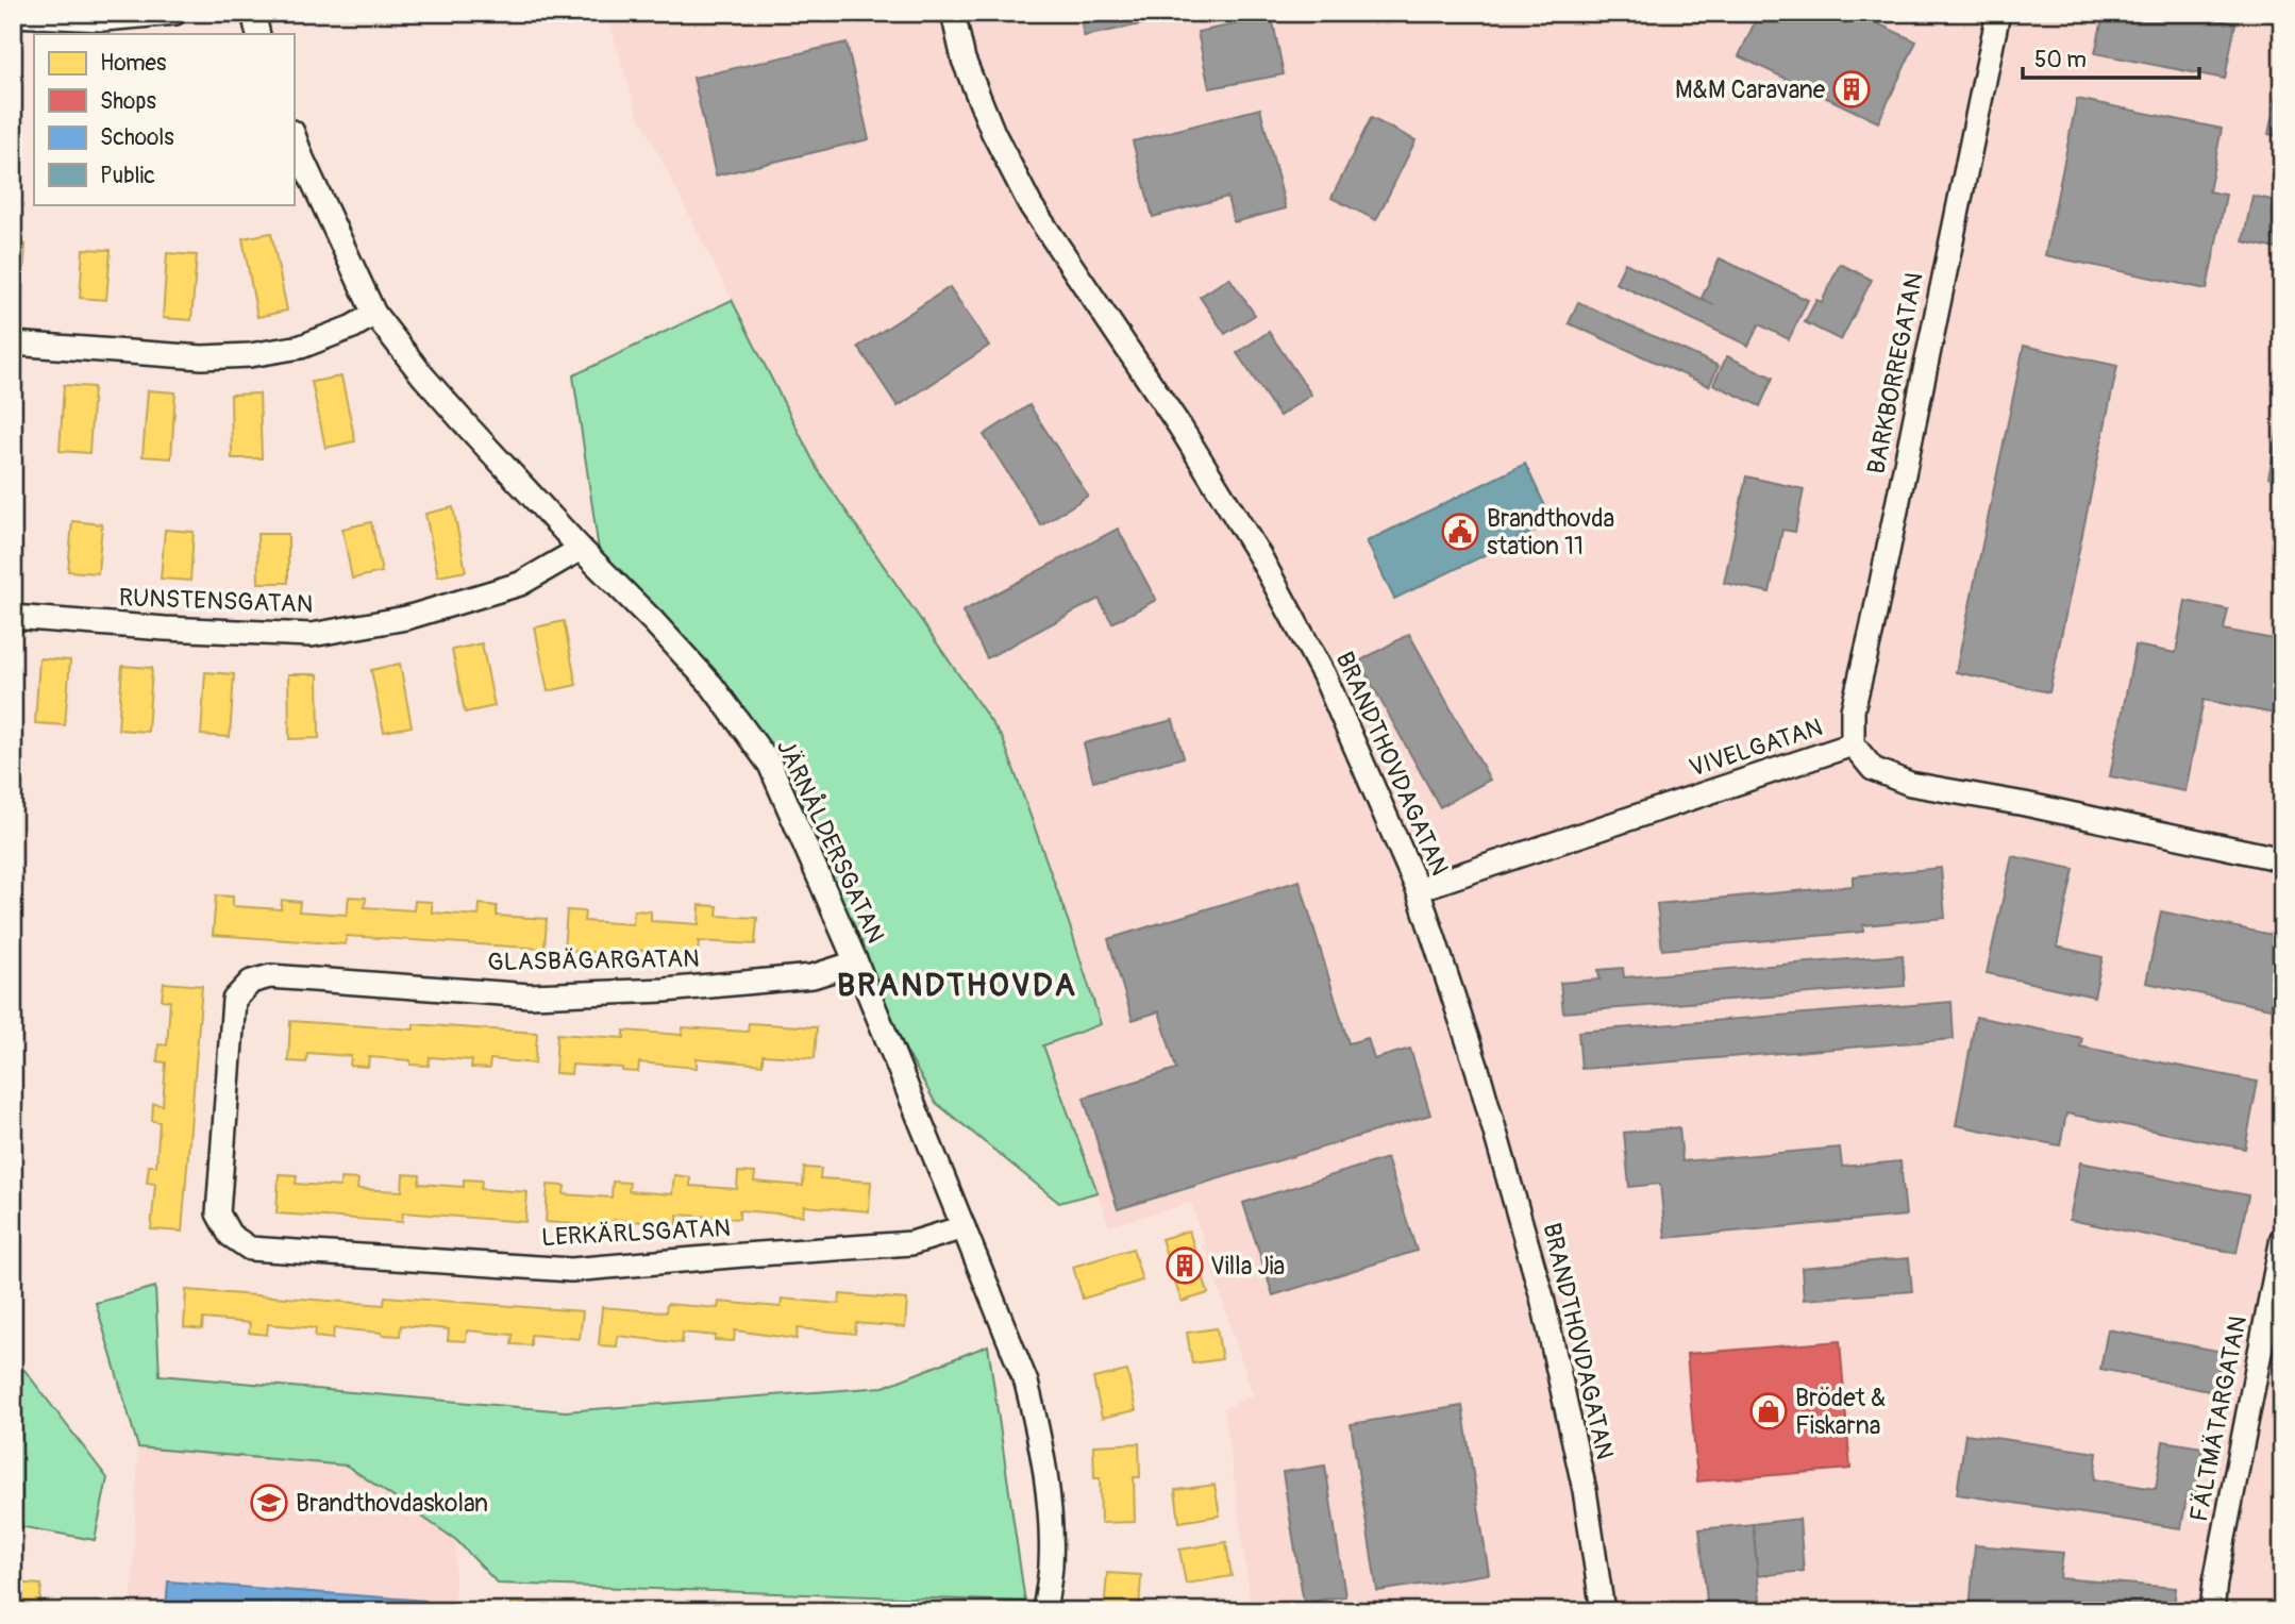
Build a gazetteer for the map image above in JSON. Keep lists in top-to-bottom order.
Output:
{
  "streets": {
    "street": [
      "BARKBORREGATAN",
      "RUNSTENSGATAN",
      "VIVELGATAN",
      "BRANDTHOVDAGATAN",
      "JÄRNÅLDERSGATAN",
      "GLASBÄGARGATAN",
      "LERKÄRLSGATAN",
      "FÄLTMÄTARGATAN"
    ]
  },
  "crossings": [
    ["BARKBORREGATAN", "VIVELGATAN"],
    ["RUNSTENSGATAN", "JÄRNÅLDERSGATAN"],
    ["VIVELGATAN", "BRANDTHOVDAGATAN"],
    ["JÄRNÅLDERSGATAN", "GLASBÄGARGATAN"],
    ["JÄRNÅLDERSGATAN", "LERKÄRLSGATAN"],
    ["GLASBÄGARGATAN", "LERKÄRLSGATAN"]
  ],
  "districts": ["BRANDTHOVDA"],
  "places": {
    "building": ["M&M Caravane", "Villa Jia"],
    "public building": ["Brandthovda station 11"],
    "shop": ["Brödet & Fiskarna"],
    "school or university": ["Brandthovdaskolan"]
  },
  "legend": [
    "Homes",
    "Shops",
    "Schools",
    "Public"
  ],
  "scale_bar": "50 m"
}
